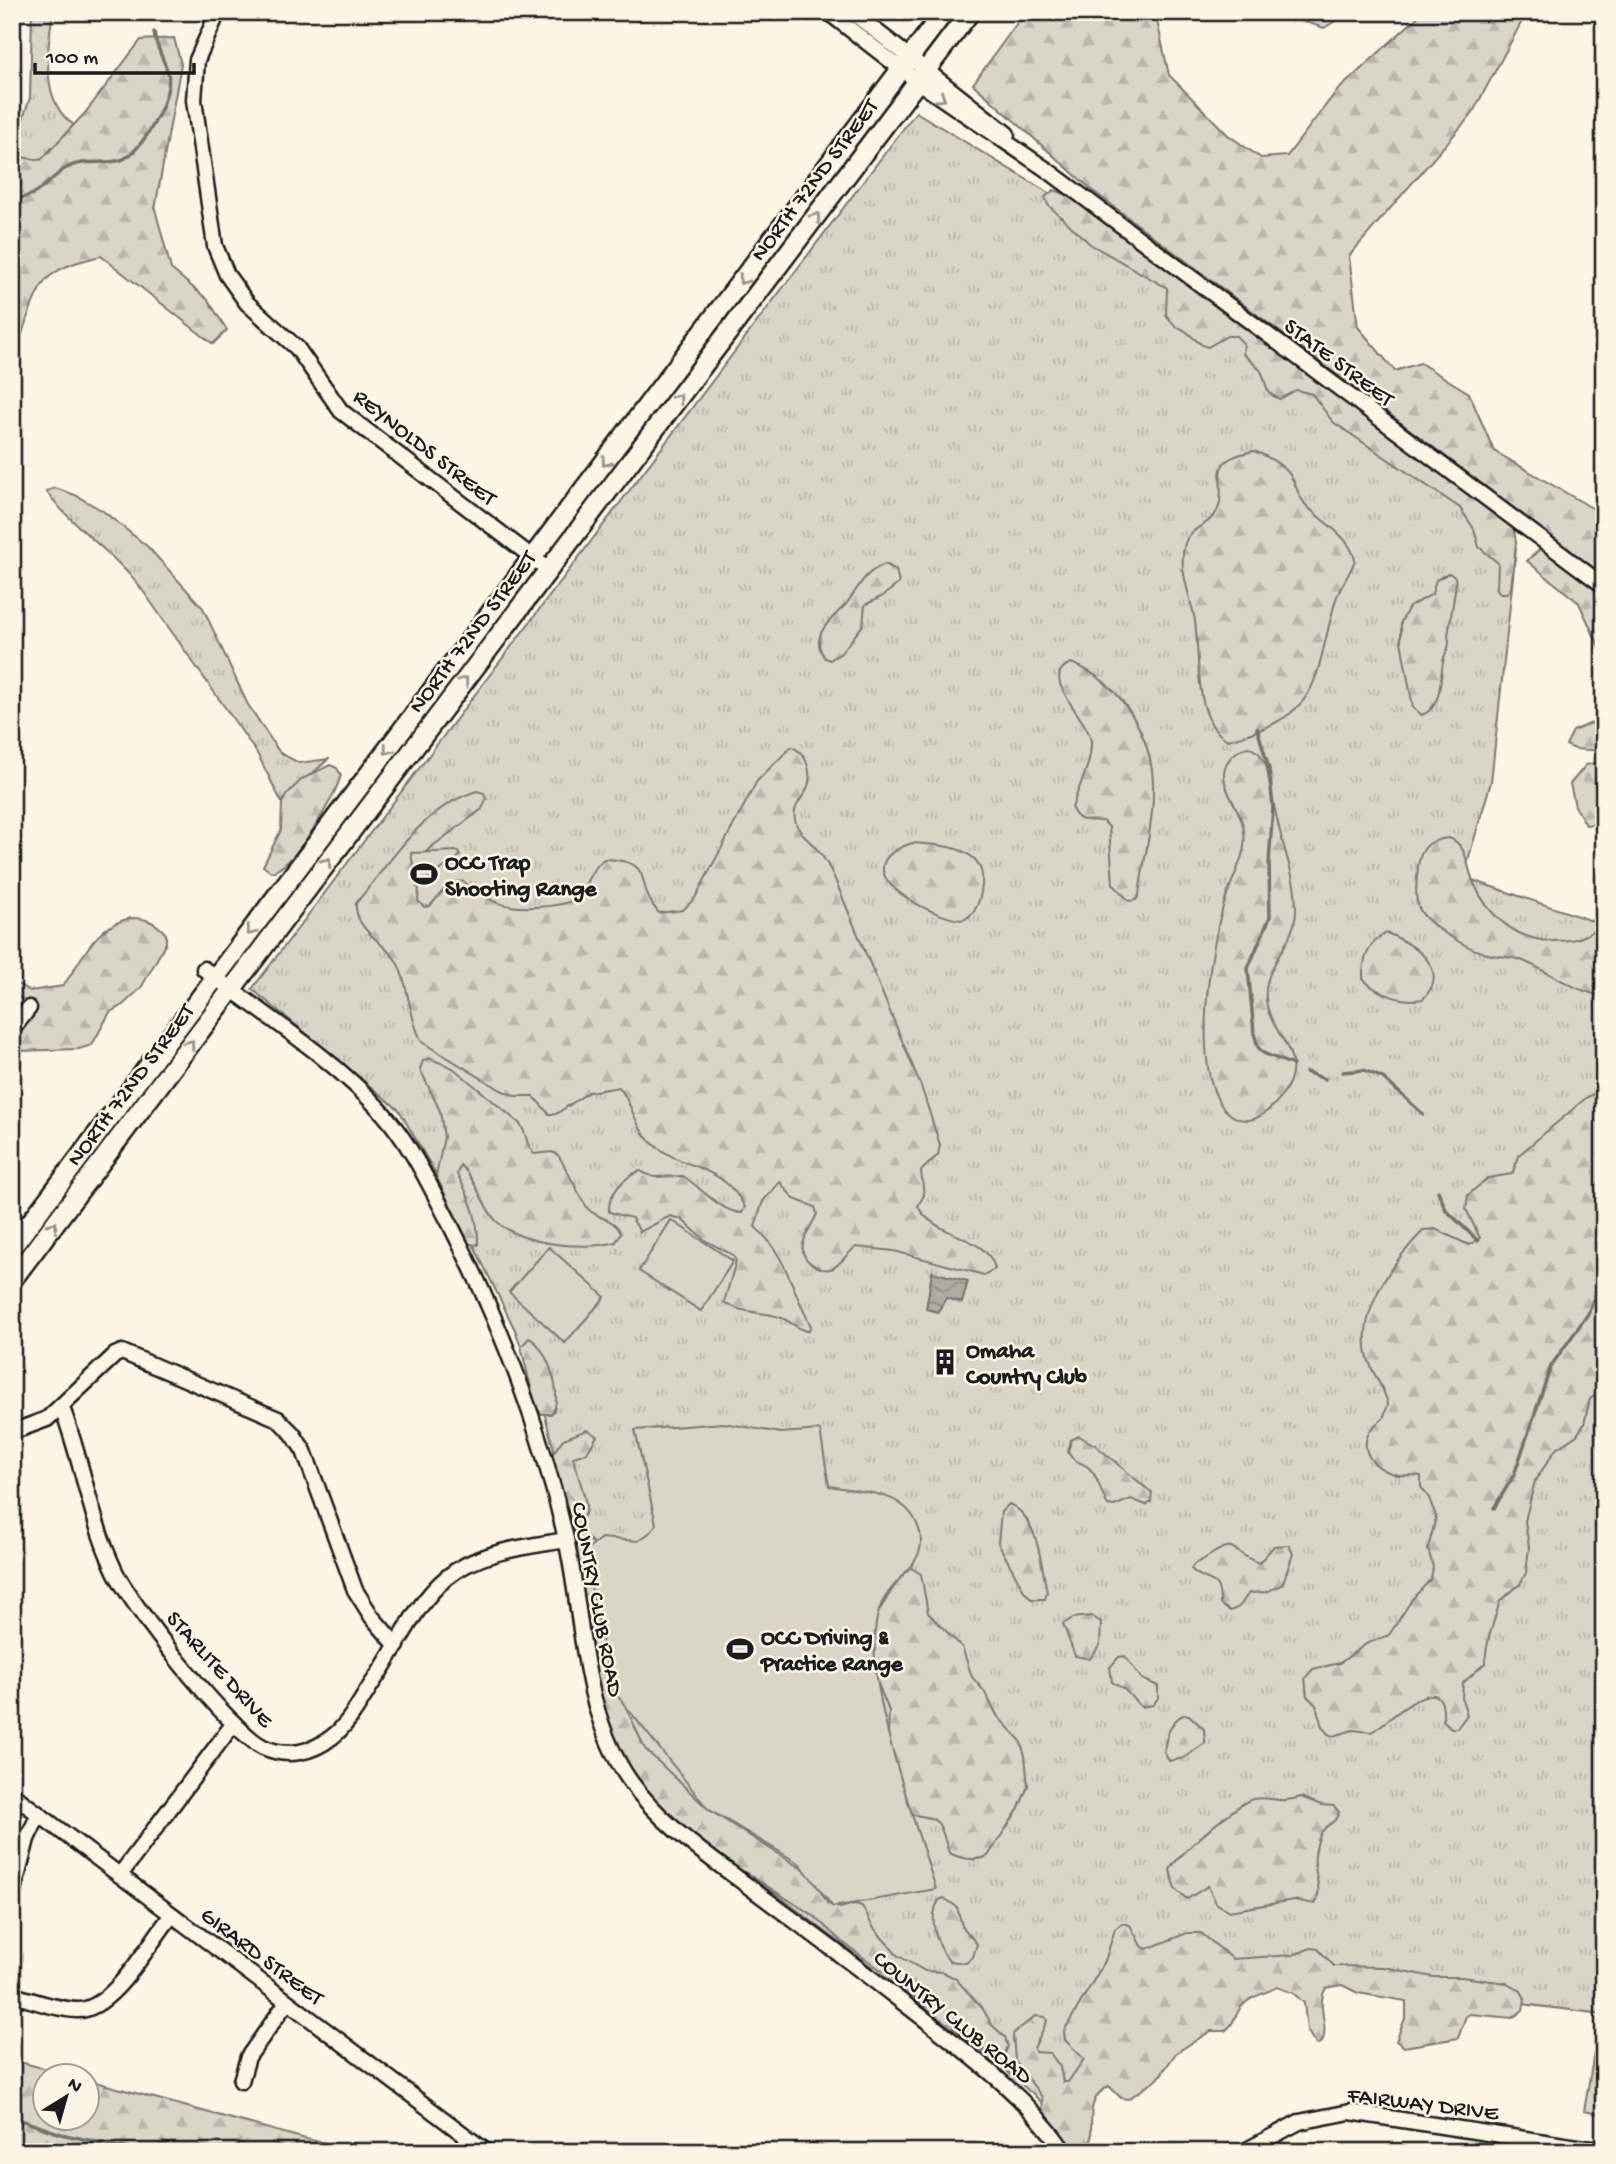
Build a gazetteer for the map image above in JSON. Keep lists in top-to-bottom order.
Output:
{
  "streets": {
    "main road": ["NORTH 72ND STREET"],
    "street": [
      "STATE STREET",
      "REYNOLDS STREET",
      "COUNTRY CLUB ROAD",
      "STARLITE DRIVE",
      "GIRARD STREET",
      "FAIRWAY DRIVE"
    ]
  },
  "crossings": [
    ["NORTH 72ND STREET", "STATE STREET"],
    ["NORTH 72ND STREET", "REYNOLDS STREET"],
    ["NORTH 72ND STREET", "COUNTRY CLUB ROAD"],
    ["COUNTRY CLUB ROAD", "STARLITE DRIVE"]
  ],
  "places": {
    "sports": ["OCC Trap Shooting Range", "OCC Driving & Practice Range"],
    "building": ["Omaha Country Club"]
  },
  "scale_bar": "100 m",
  "north": "top right"
}
